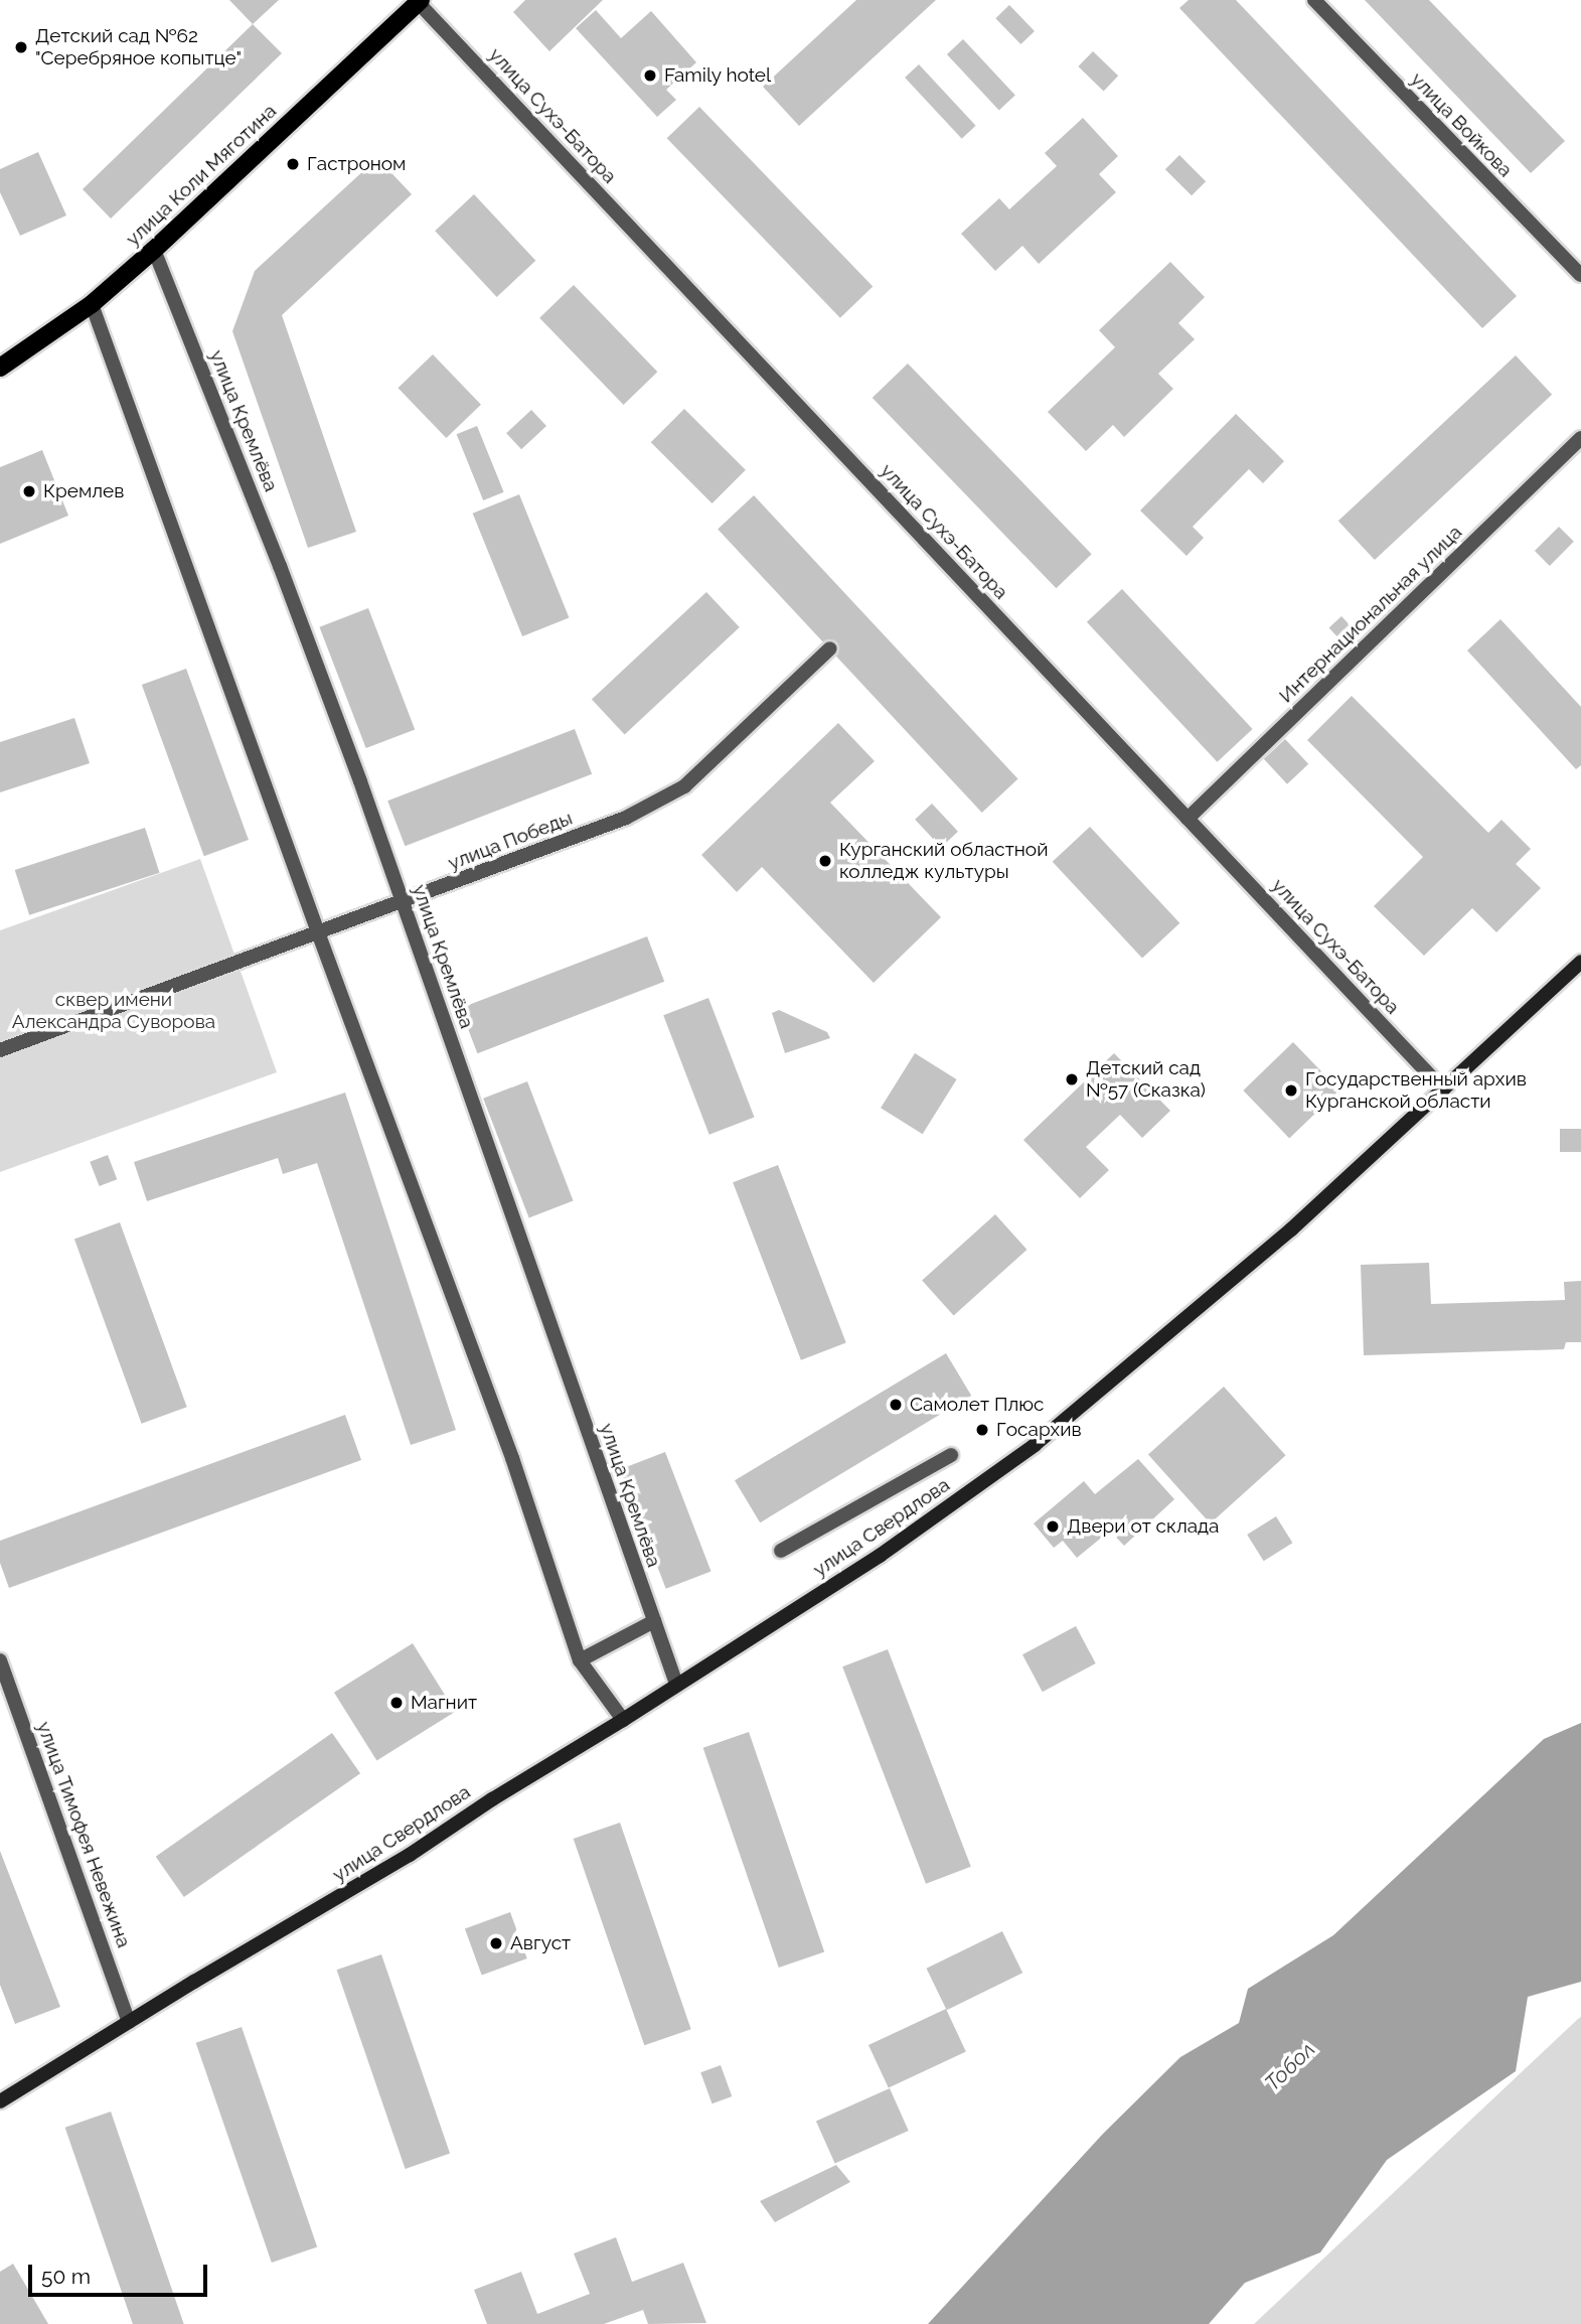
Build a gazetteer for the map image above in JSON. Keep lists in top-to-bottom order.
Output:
{
  "streets": {
    "main road": ["улица Коли Мяготина", "улица Свердлова"],
    "street": [
      "улица Сухэ-Батора",
      "улица Войкова",
      "улица Кремлёва",
      "Интернациональная улица",
      "улица Победы",
      "улица Тимофея Невежина"
    ]
  },
  "crossings": [
    ["улица Сухэ-Батора", "улица Коли Мяготина"],
    ["улица Сухэ-Батора", "Интернациональная улица"],
    ["улица Сухэ-Батора", "улица Свердлова"],
    ["улица Коли Мяготина", "улица Кремлёва"],
    ["улица Кремлёва", "улица Победы"],
    ["улица Кремлёва", "улица Свердлова"],
    ["улица Свердлова", "улица Тимофея Невежина"]
  ],
  "water": ["Тобол"],
  "parks": ["сквер имени Александра Суворова"],
  "places": [
    "Детский сад №62 \"Серебряное копытце\"",
    "Family hotel",
    "Гастроном",
    "Кремлев",
    "Курганский областной колледж культуры",
    "Детский сад №57 (Сказка)",
    "Государственный архив Курганской области",
    "Самолет Плюс",
    "Госархив",
    "Двери от склада",
    "Магнит",
    "Август"
  ],
  "scale_bar": "50 m"
}
